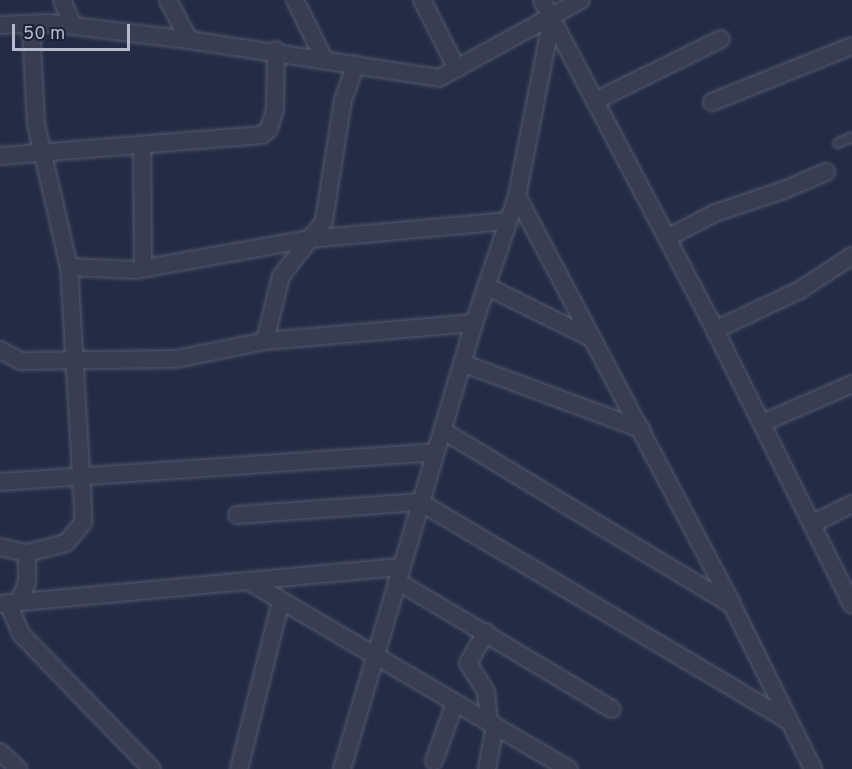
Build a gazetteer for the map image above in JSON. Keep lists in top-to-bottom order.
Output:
{
  "scale_bar": "50 m"
}
